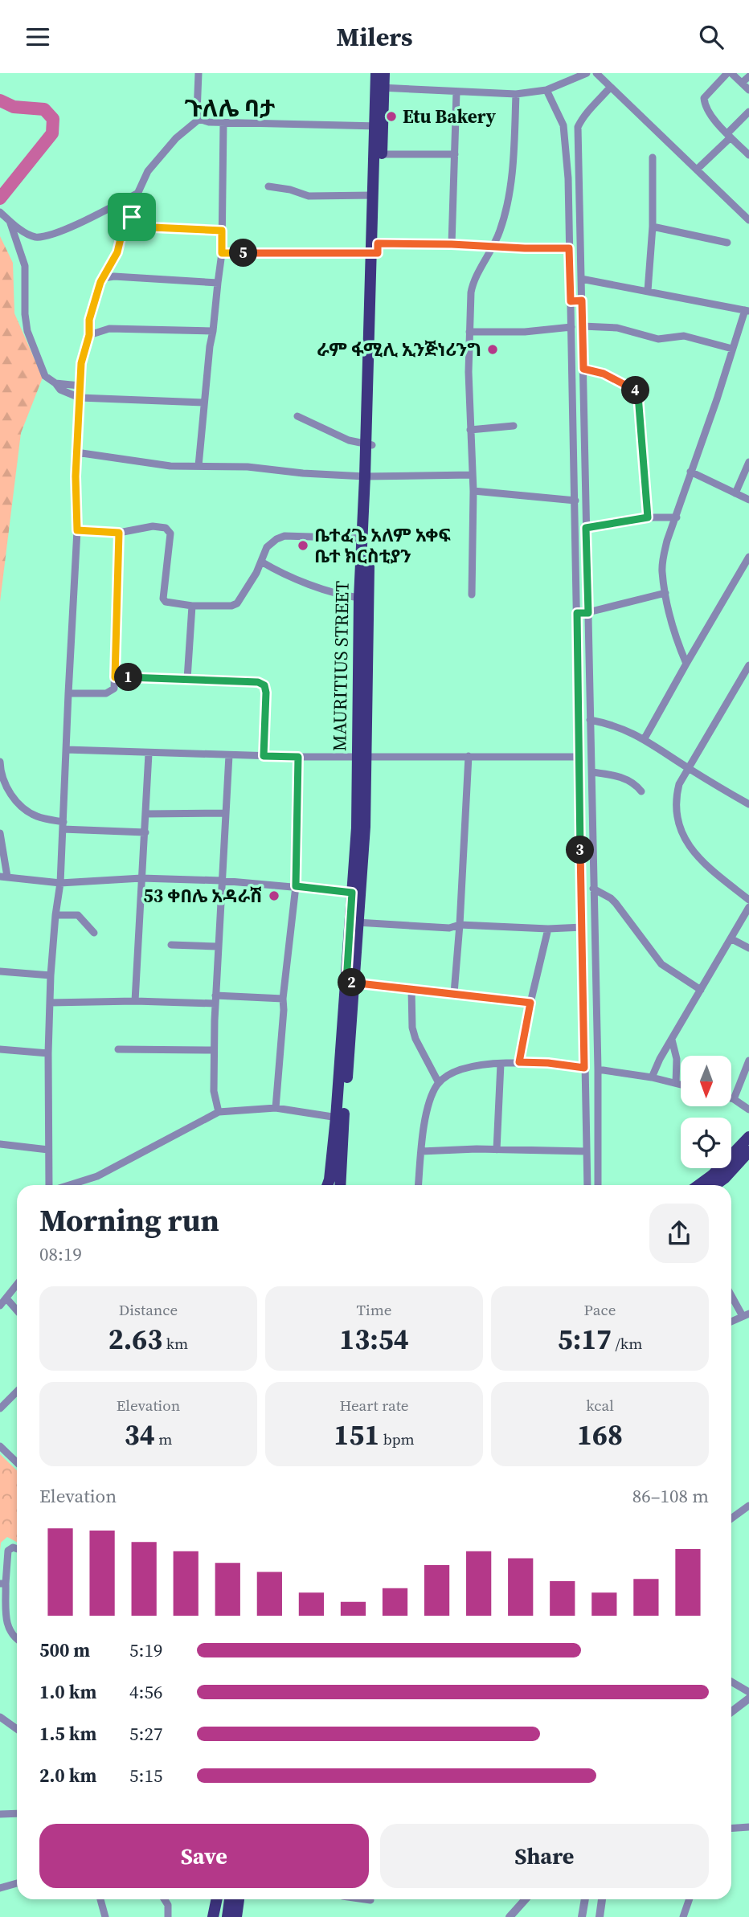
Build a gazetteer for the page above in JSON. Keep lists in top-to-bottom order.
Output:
{
  "streets": {
    "main road": ["MAURITIUS STREET"]
  },
  "districts": ["ጉለሌ ባታ"],
  "places": [
    "Etu Bakery",
    "ራም ፋሚሊ ኢንጅነሪንግ",
    "ቤተፈጌ አለም አቀፍ ቤተ ክርስቲያን",
    "53 ቀበሌ አዳራሽ"
  ],
  "north": "bottom",
  "page": {
    "header": "Milers",
    "pins": [
      "5",
      "4",
      "1",
      "3",
      "2"
    ],
    "heading": ["Morning run", "08:19"],
    "stats": [
      ["Distance", "2.63 km"],
      ["Time", "13:54"],
      ["Pace", "5:17 /km"],
      ["Elevation", "34 m"],
      ["Heart rate", "151 bpm"],
      ["kcal", "168"]
    ],
    "chart": ["Elevation", "86–108 m"],
    "list": [
      {
        "name": "500 m",
        "note": "5:19"
      },
      {
        "name": "1.0 km",
        "note": "4:56"
      },
      {
        "name": "1.5 km",
        "note": "5:27"
      },
      {
        "name": "2.0 km",
        "note": "5:15"
      }
    ],
    "buttons": ["Save", "Share"]
  }
}
